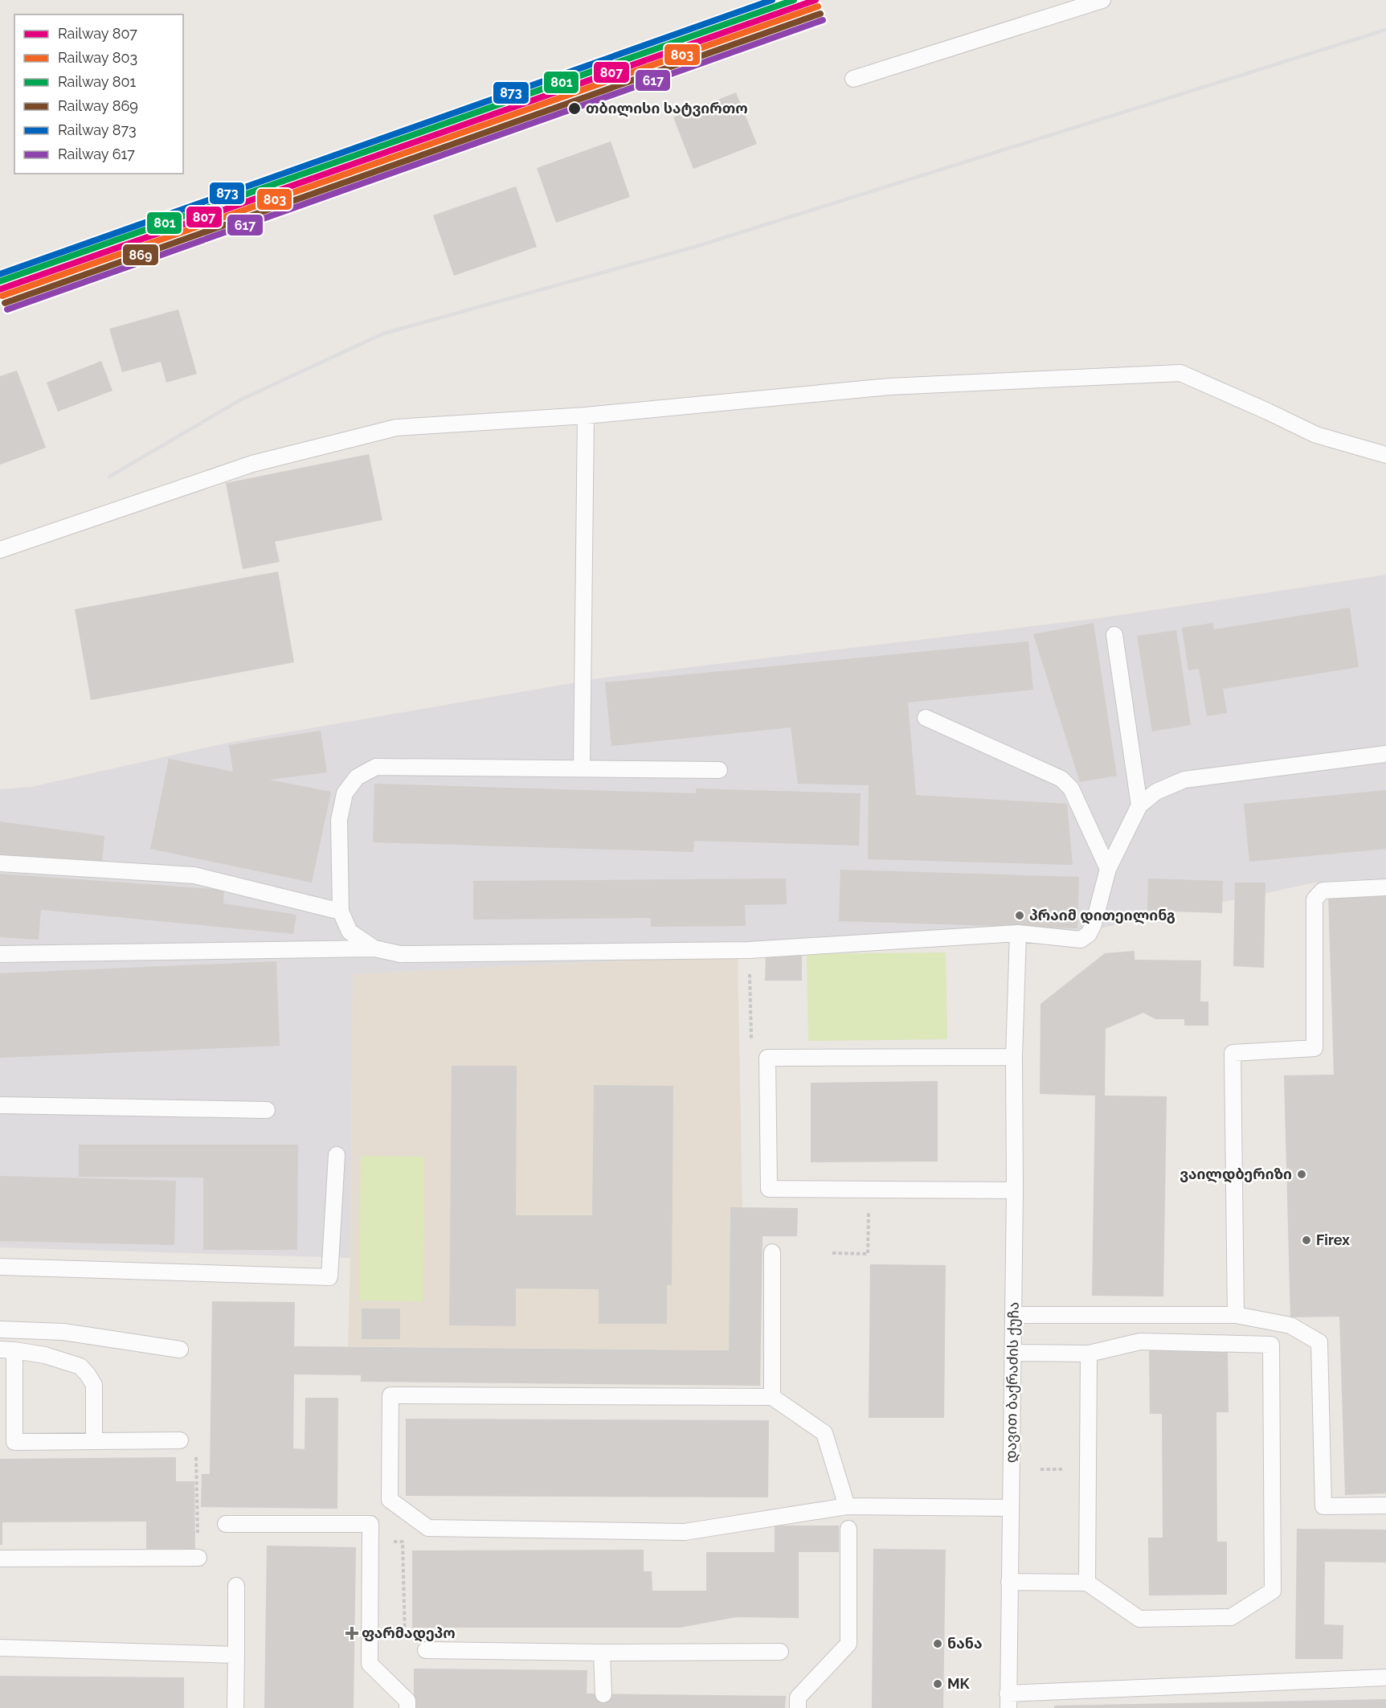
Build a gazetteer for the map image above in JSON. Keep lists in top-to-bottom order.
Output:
{
  "streets": {
    "lane": ["დავით ბაქრაძის ქუჩა"]
  },
  "places": {
    "other": [
      "თბილისი სატვირთო",
      "პრაიმ დითეილინგ",
      "ვაილდბერიზი",
      "Firex",
      "ნანა",
      "MK"
    ],
    "health": ["ფარმადეპო"]
  },
  "lines": [
    "rail line 807",
    "rail line 801",
    "rail line 873",
    "rail line 803",
    "rail line 869",
    "rail line 617"
  ],
  "legend": [
    "Railway 807",
    "Railway 803",
    "Railway 801",
    "Railway 869",
    "Railway 873",
    "Railway 617"
  ]
}
